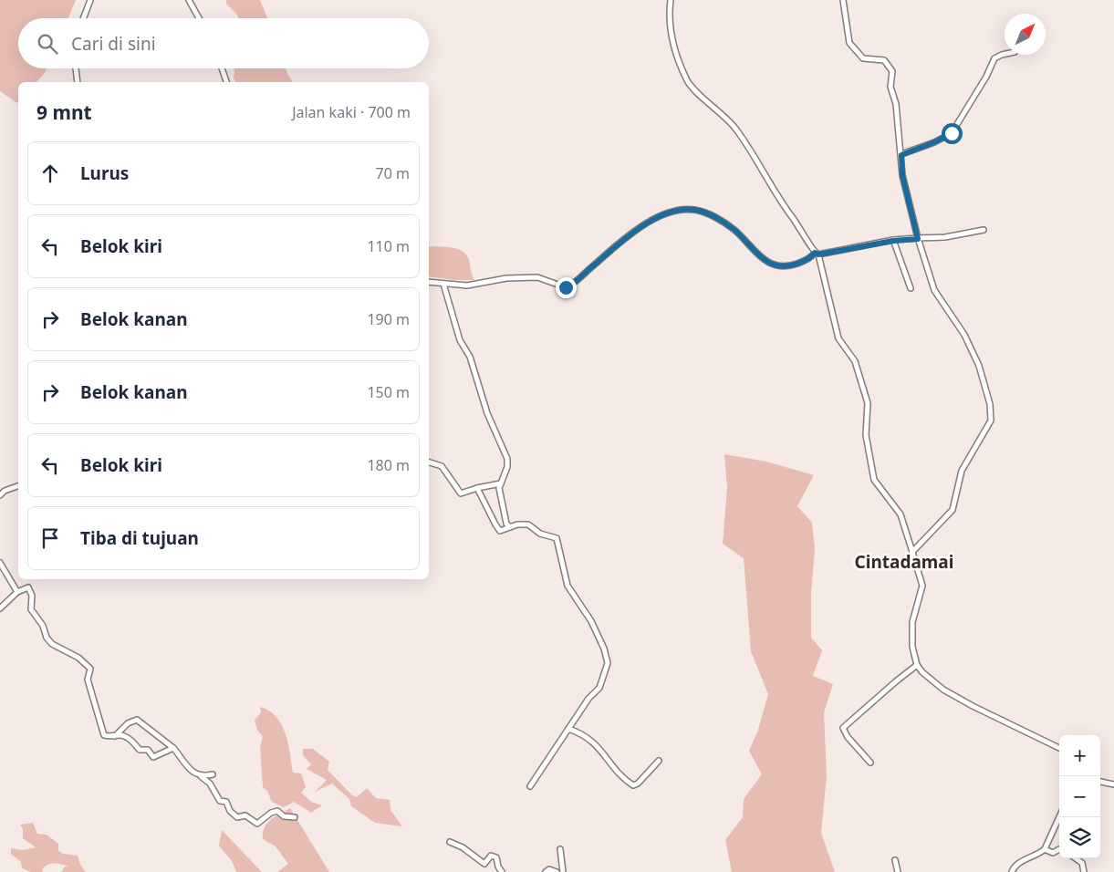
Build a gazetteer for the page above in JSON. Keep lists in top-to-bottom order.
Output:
{
  "districts": ["Cintadamai"],
  "north": "top right",
  "page": {
    "search": "Cari di sini",
    "heading": ["9 mnt", "Jalan kaki · 700 m"],
    "list": [
      ["Lurus", "70 m"],
      ["Belok kiri", "110 m"],
      ["Belok kanan", "190 m"],
      ["Belok kanan", "150 m"],
      ["Belok kiri", "180 m"],
      "Tiba di tujuan"
    ],
    "map_buttons": ["+", "−"]
  }
}
